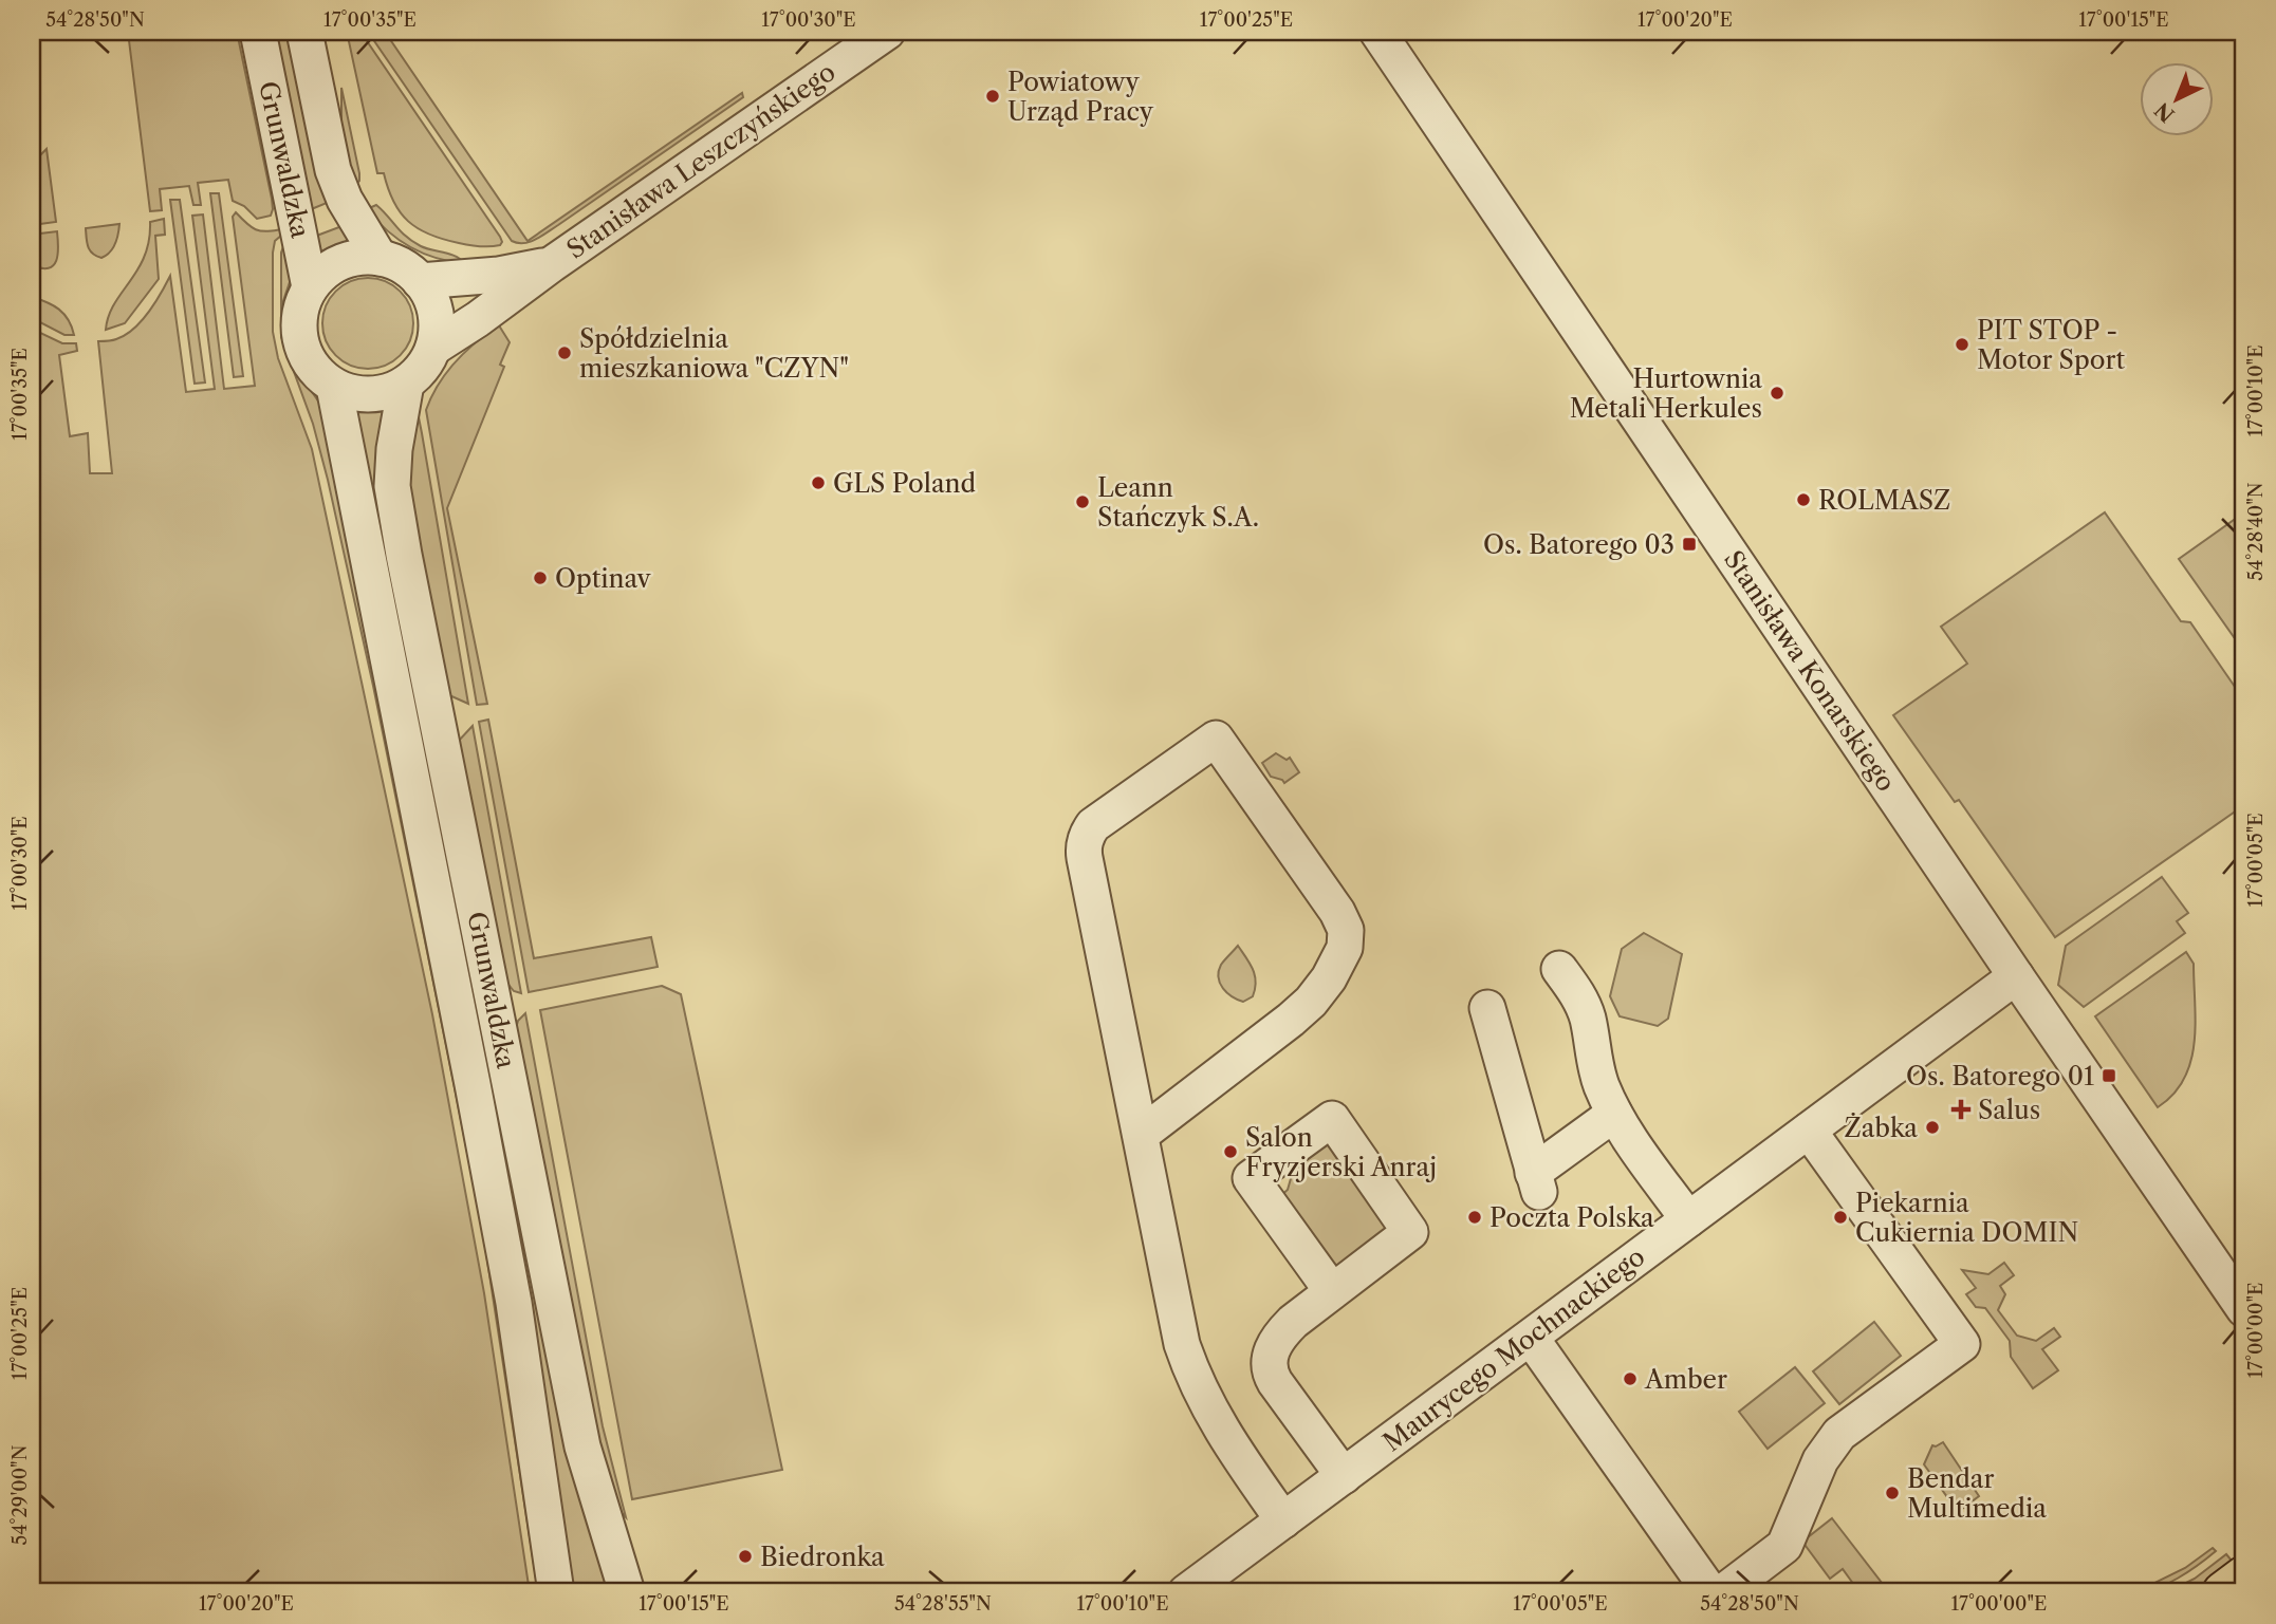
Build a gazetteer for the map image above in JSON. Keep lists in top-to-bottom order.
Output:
{
  "streets": {
    "street": [
      "Grunwaldzka",
      "Stanisława Leszczyńskiego",
      "Stanisława Konarskiego",
      "Maurycego Mochnackiego"
    ]
  },
  "crossings": [
    ["Grunwaldzka", "Stanisława Leszczyńskiego"],
    ["Stanisława Konarskiego", "Maurycego Mochnackiego"]
  ],
  "places": {
    "other": [
      "Powiatowy Urząd Pracy",
      "PIT STOP - Motor Sport",
      "Spółdzielnia mieszkaniowa \"CZYN\"",
      "Hurtownia Metali Herkules",
      "GLS Poland",
      "ROLMASZ",
      "Leann Stańczyk S.A.",
      "Optinav",
      "Żabka",
      "Salon Fryzjerski Anraj",
      "Poczta Polska",
      "Piekarnia Cukiernia DOMIN",
      "Amber",
      "Bendar Multimedia",
      "Biedronka"
    ],
    "transit": ["Os. Batorego 03", "Os. Batorego 01"],
    "health": ["Salus"]
  },
  "north": "bottom left",
  "coordinates": [
    "54°28'50\"N",
    "17°00'35\"E",
    "17°00'30\"E",
    "17°00'25\"E",
    "17°00'20\"E",
    "17°00'15\"E",
    "17°00'10\"E",
    "54°28'40\"N",
    "17°00'05\"E",
    "17°00'00\"E",
    "54°29'00\"N",
    "54°28'55\"N"
  ]
}
